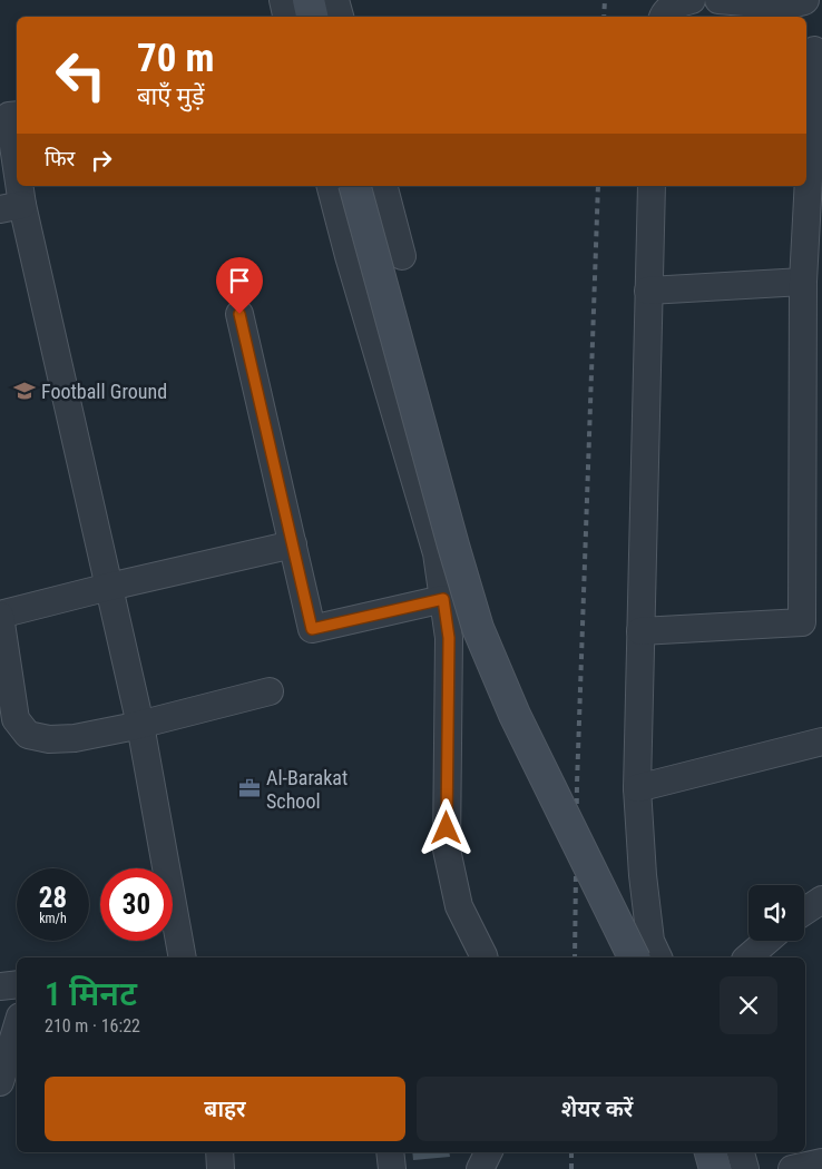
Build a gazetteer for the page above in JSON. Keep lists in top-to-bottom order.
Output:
{
  "places": {
    "school or university": ["Football Ground"],
    "office": ["Al-Barakat School"]
  },
  "page": {
    "turn": ["70 m", "बाएँ मुड़ें"],
    "then": "फिर",
    "speed": "28 km/h",
    "limit": "30",
    "heading": ["1 मिनट", "210 m · 16:22"],
    "buttons": ["बाहर", "शेयर करें"]
  }
}
